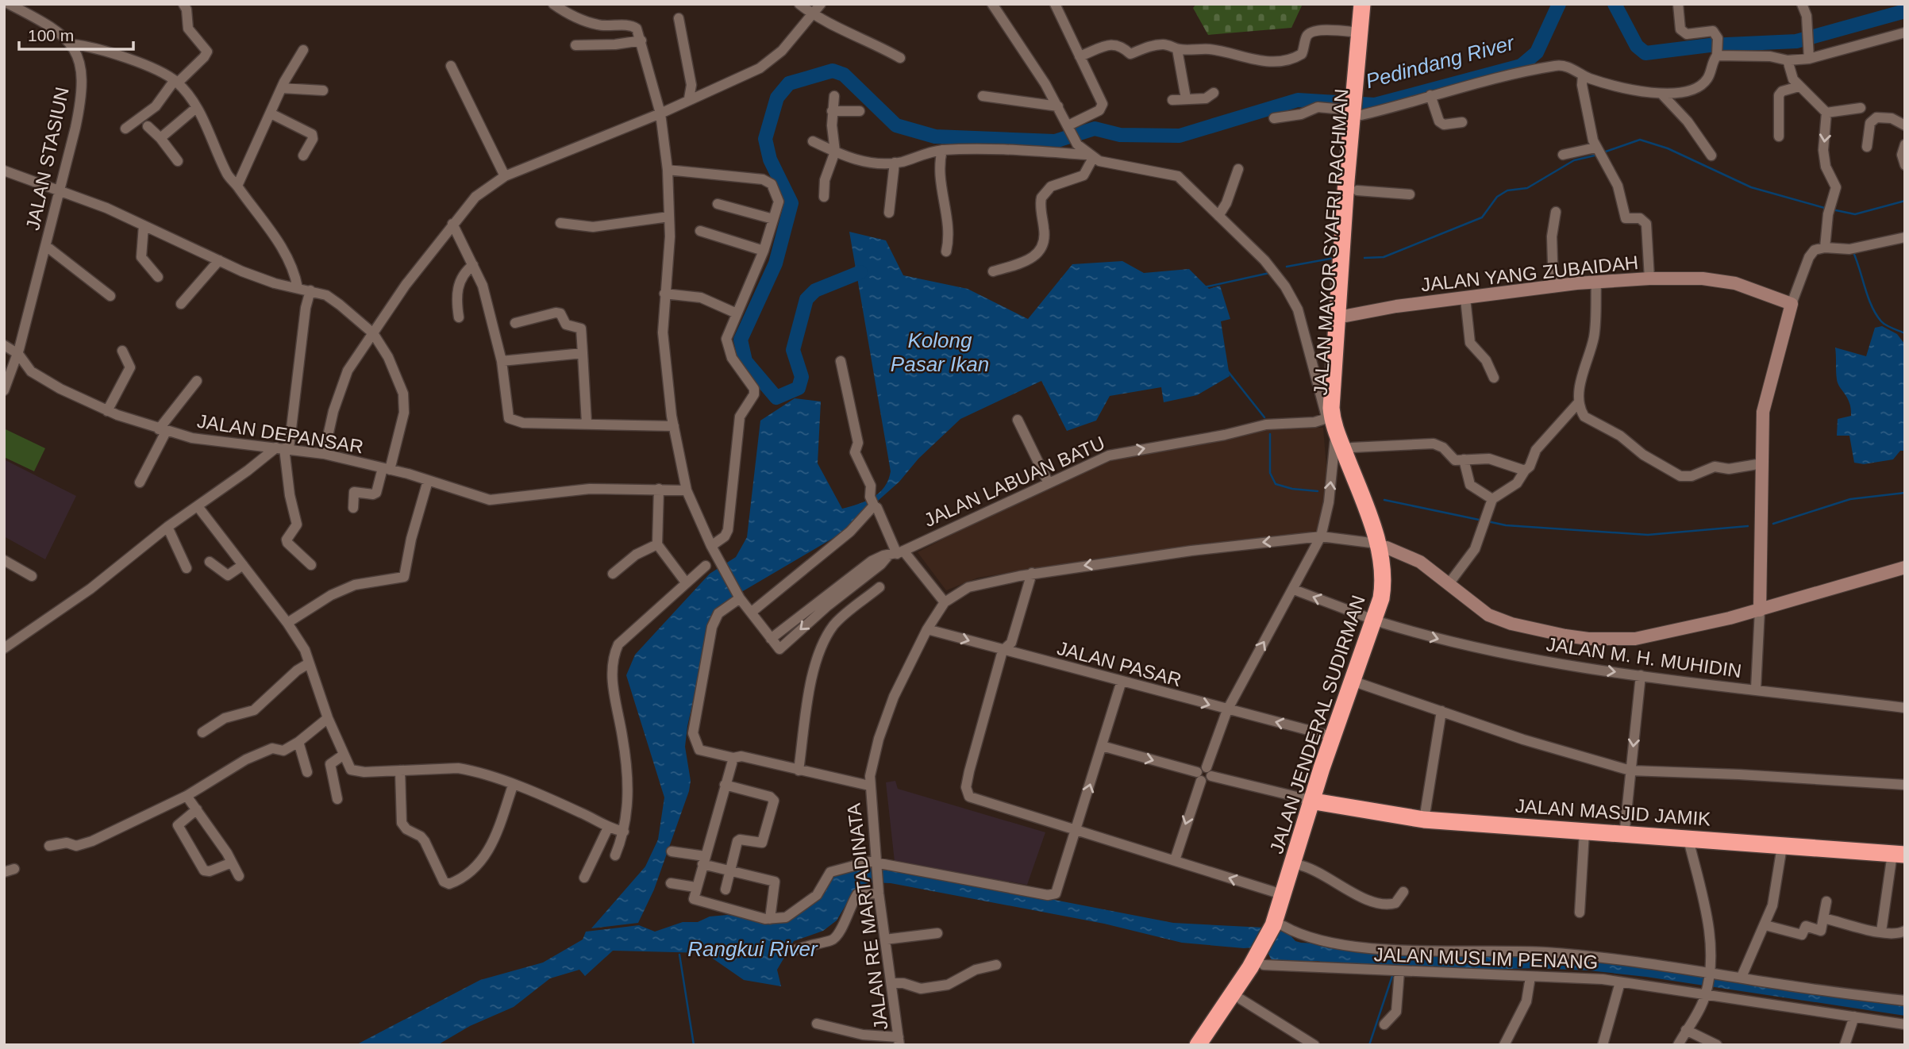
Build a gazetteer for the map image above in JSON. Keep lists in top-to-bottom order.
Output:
{
  "streets": {
    "highway": ["JALAN MAYOR SYAFRI RACHMAN", "JALAN JENDERAL SUDIRMAN", "JALAN MASJID JAMIK"],
    "street": [
      "JALAN STASIUN",
      "JALAN YANG ZUBAIDAH",
      "JALAN DEPANSAR",
      "JALAN LABUAN BATU",
      "JALAN M. H. MUHIDIN",
      "JALAN PASAR",
      "JALAN RE MARTADINATA",
      "JALAN MUSLIM PENANG"
    ]
  },
  "crossings": [
    ["JALAN STASIUN", "JALAN DEPANSAR"],
    ["JALAN MAYOR SYAFRI RACHMAN", "JALAN YANG ZUBAIDAH"],
    ["JALAN MAYOR SYAFRI RACHMAN", "JALAN LABUAN BATU"],
    ["JALAN MAYOR SYAFRI RACHMAN", "JALAN JENDERAL SUDIRMAN"],
    ["JALAN LABUAN BATU", "JALAN JENDERAL SUDIRMAN"],
    ["JALAN M. H. MUHIDIN", "JALAN JENDERAL SUDIRMAN"],
    ["JALAN PASAR", "JALAN JENDERAL SUDIRMAN"],
    ["JALAN PASAR", "JALAN RE MARTADINATA"],
    ["JALAN JENDERAL SUDIRMAN", "JALAN MASJID JAMIK"],
    ["JALAN JENDERAL SUDIRMAN", "JALAN MUSLIM PENANG"]
  ],
  "one_way": ["JALAN LABUAN BATU"],
  "water": ["Pedindang River", "Kolong Pasar Ikan", "Rangkui River"],
  "scale_bar": "100 m"
}
